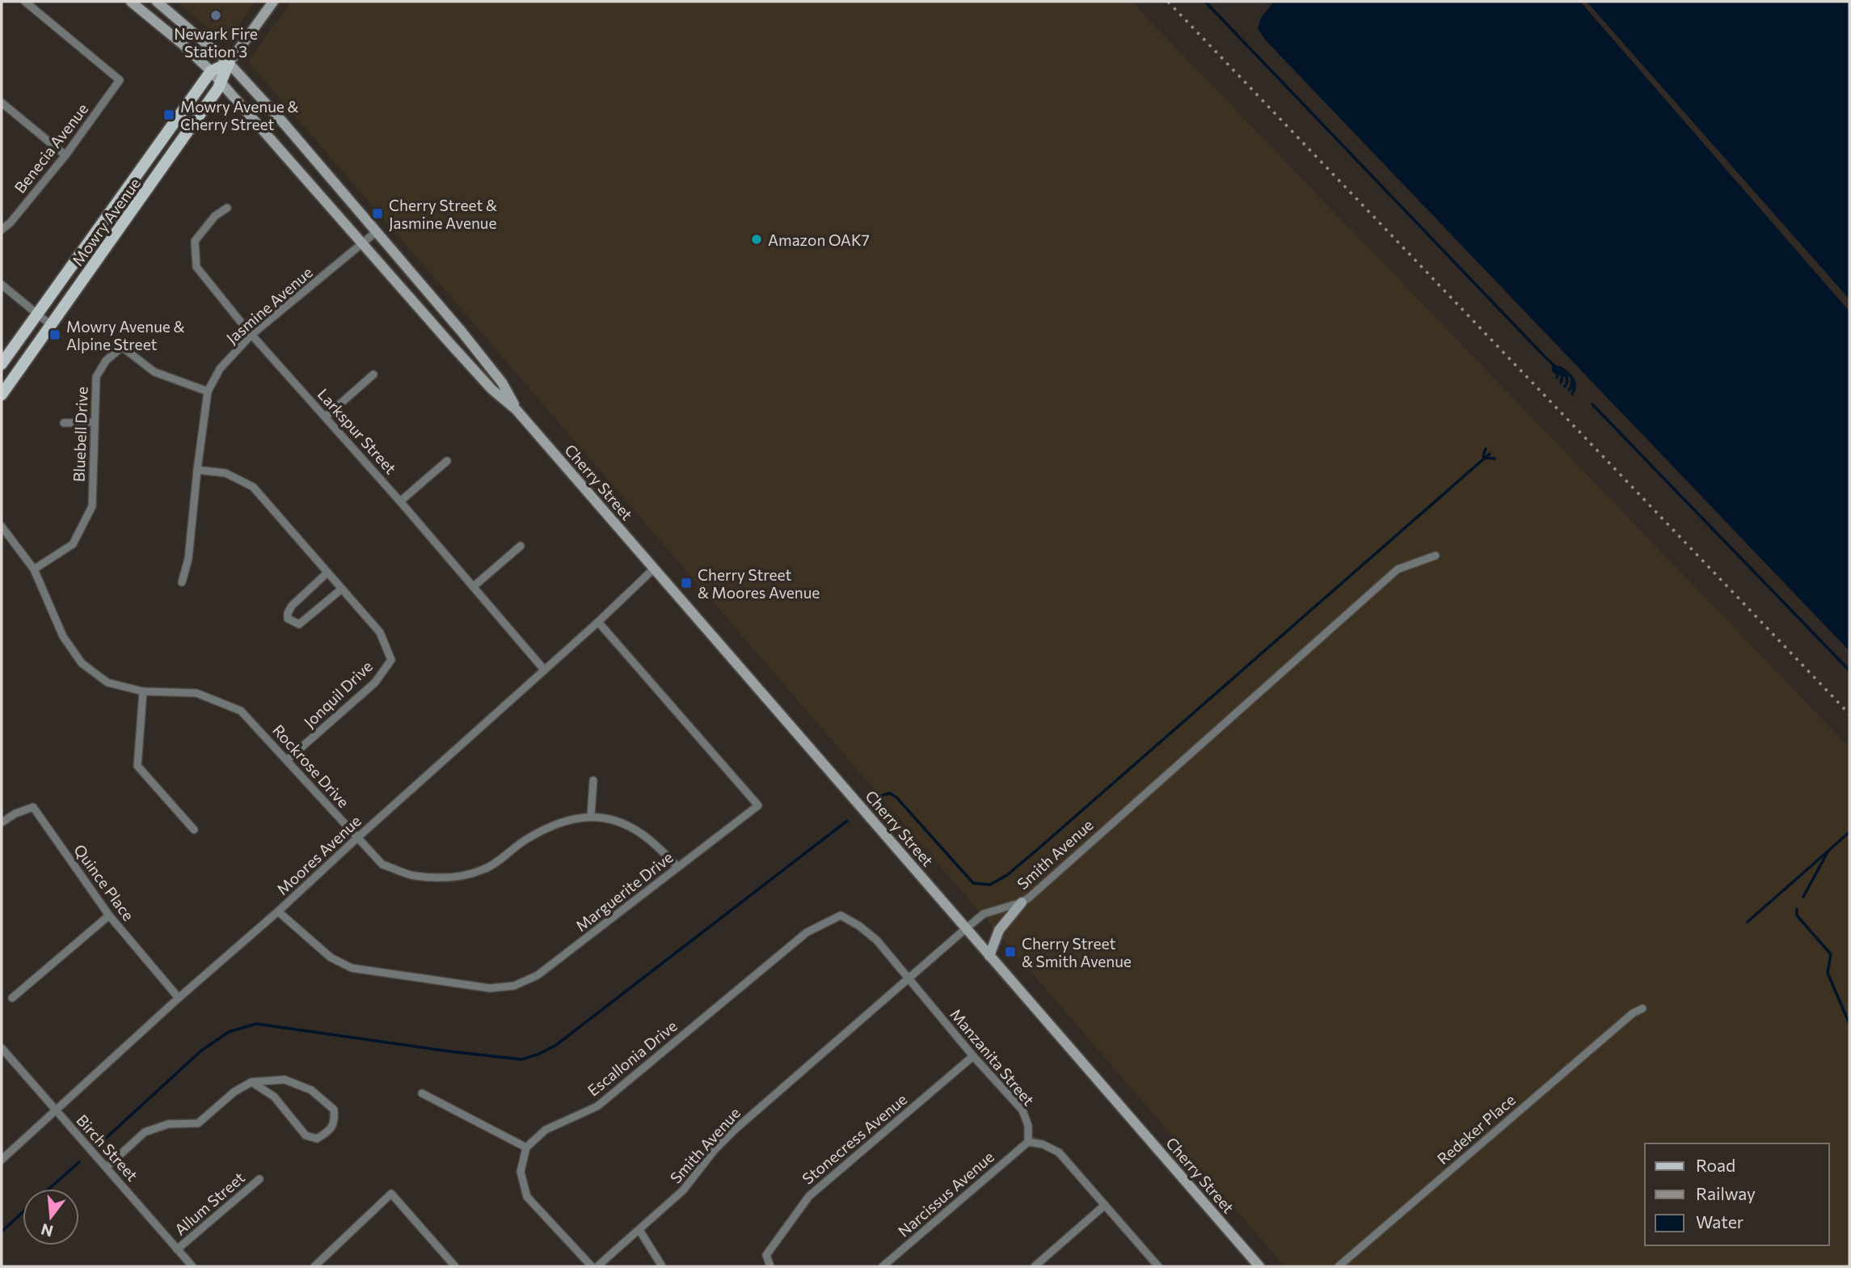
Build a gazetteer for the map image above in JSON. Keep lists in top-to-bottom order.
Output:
{
  "streets": {
    "main road": ["Mowry Avenue"],
    "street": [
      "Benecia Avenue",
      "Jasmine Avenue",
      "Larkspur Street",
      "Bluebell Drive",
      "Cherry Street",
      "Jonquil Drive",
      "Rockrose Drive",
      "Smith Avenue",
      "Moores Avenue",
      "Quince Place",
      "Marguerite Drive",
      "Manzanita Street",
      "Escallonia Drive",
      "Redeker Place",
      "Stonecress Avenue",
      "Birch Street",
      "Narcissus Avenue",
      "Allum Street"
    ]
  },
  "crossings": [
    ["Mowry Avenue", "Cherry Street"],
    ["Jasmine Avenue", "Larkspur Street"],
    ["Jasmine Avenue", "Bluebell Drive"],
    ["Jasmine Avenue", "Cherry Street"],
    ["Jasmine Avenue", "Jonquil Drive"],
    ["Larkspur Street", "Moores Avenue"],
    ["Bluebell Drive", "Rockrose Drive"],
    ["Cherry Street", "Smith Avenue"],
    ["Cherry Street", "Moores Avenue"],
    ["Jonquil Drive", "Rockrose Drive"],
    ["Rockrose Drive", "Moores Avenue"],
    ["Rockrose Drive", "Marguerite Drive"],
    ["Smith Avenue", "Manzanita Street"],
    ["Moores Avenue", "Quince Place"],
    ["Moores Avenue", "Marguerite Drive"],
    ["Moores Avenue", "Birch Street"],
    ["Manzanita Street", "Escallonia Drive"],
    ["Manzanita Street", "Stonecress Avenue"],
    ["Manzanita Street", "Narcissus Avenue"],
    ["Birch Street", "Allum Street"]
  ],
  "places": {
    "other": ["Newark Fire Station 3", "Amazon OAK7"],
    "transit": [
      "Mowry Avenue & Cherry Street",
      "Cherry Street & Jasmine Avenue",
      "Mowry Avenue & Alpine Street",
      "Cherry Street & Moores Avenue",
      "Cherry Street & Smith Avenue"
    ]
  },
  "legend": ["Road", "Railway", "Water"],
  "north": "bottom"
}
